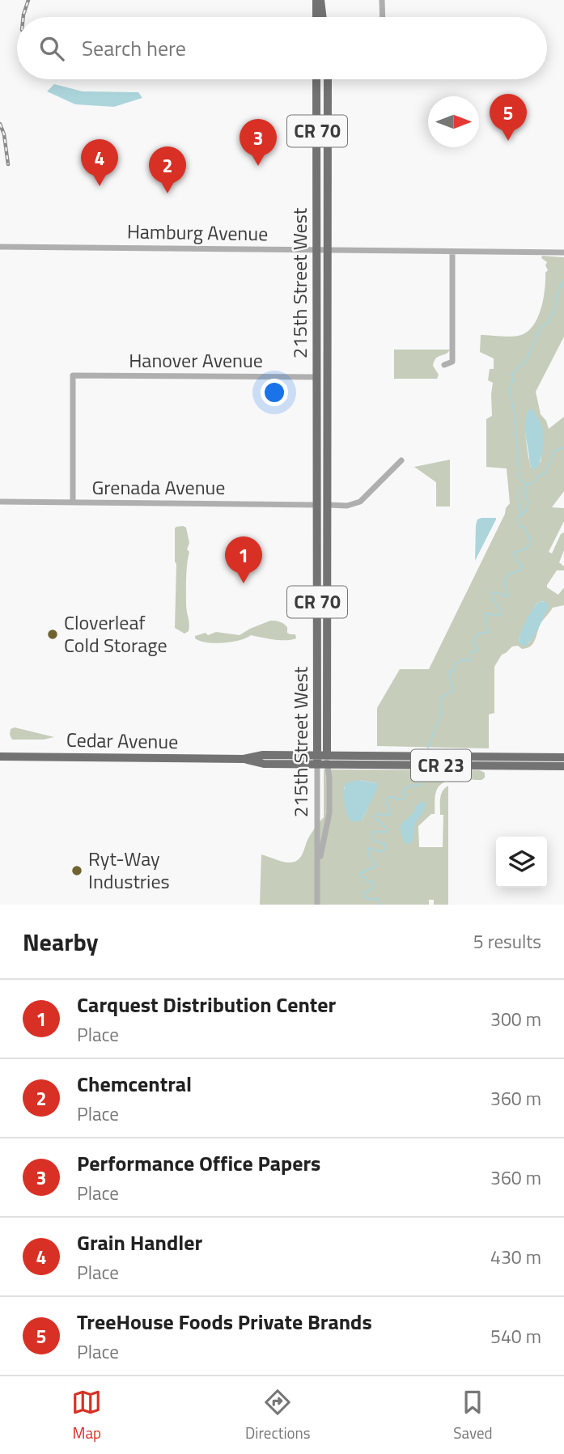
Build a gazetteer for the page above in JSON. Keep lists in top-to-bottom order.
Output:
{
  "streets": {
    "main road": [
      "CR 70",
      "215th Street West",
      "Cedar Avenue",
      "CR 23"
    ],
    "street": ["Hamburg Avenue", "Hanover Avenue", "Grenada Avenue"]
  },
  "crossings": [
    ["Hamburg Avenue", "215th Street West"],
    ["215th Street West", "Hanover Avenue"],
    ["215th Street West", "Grenada Avenue"],
    ["215th Street West", "Cedar Avenue"],
    ["Hanover Avenue", "Grenada Avenue"]
  ],
  "places": ["Cloverleaf Cold Storage", "Ryt-Way Industries"],
  "north": "right",
  "page": {
    "search": "Search here",
    "pins": [
      "5",
      "3",
      "4",
      "2",
      "1"
    ],
    "heading": ["Nearby", "5 results"],
    "list": [
      {
        "mark": "1",
        "name": "Carquest Distribution Center",
        "note": "Place",
        "value": "300 m"
      },
      {
        "mark": "2",
        "name": "Chemcentral",
        "note": "Place",
        "value": "360 m"
      },
      {
        "mark": "3",
        "name": "Performance Office Papers",
        "note": "Place",
        "value": "360 m"
      },
      {
        "mark": "4",
        "name": "Grain Handler",
        "note": "Place",
        "value": "430 m"
      },
      {
        "mark": "5",
        "name": "TreeHouse Foods Private Brands",
        "note": "Place",
        "value": "540 m"
      }
    ],
    "nav": ["Map", "Directions", "Saved"]
  }
}
